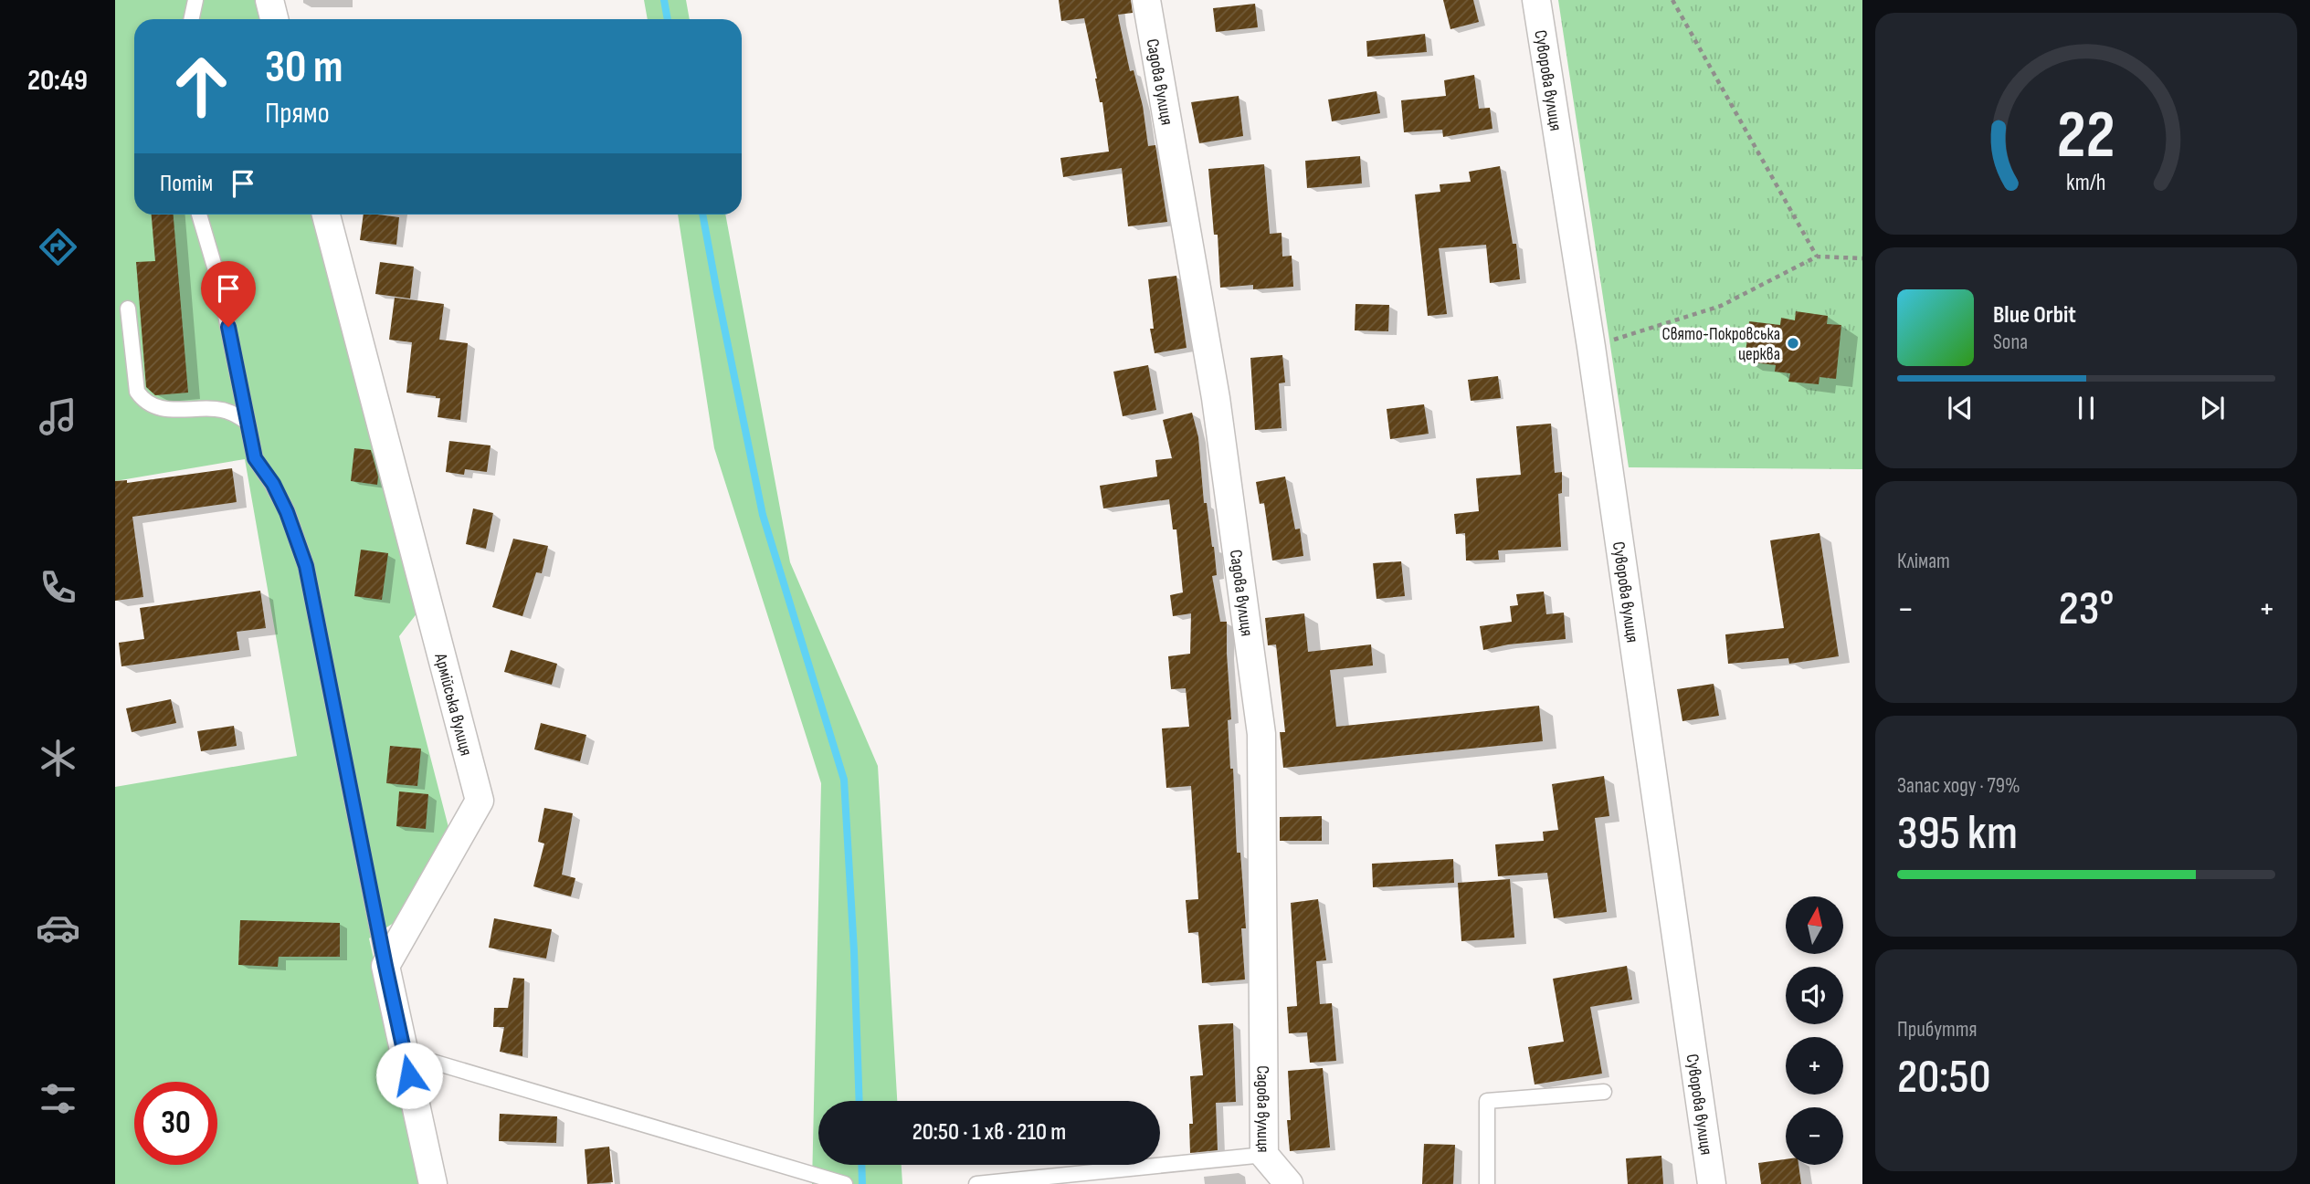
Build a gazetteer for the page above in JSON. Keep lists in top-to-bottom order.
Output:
{
  "streets": {
    "street": ["Суворова вулиця", "Садова вулиця", "Армійська вулиця"]
  },
  "places": ["Свято-Покровська церква"],
  "north": "top",
  "page": {
    "tabs": "20:49",
    "turn": ["30 m", "Прямо"],
    "then": "Потім",
    "song": ["Blue Orbit", "Sona"],
    "tile": [
      "Клімат",
      ["Запас ходу · 79%", "395 km"],
      ["Прибуття", "20:50"]
    ],
    "heat": ["−", "23°", "+"],
    "map_buttons": ["+", "−"],
    "limit": "30",
    "trip": "20:50 · 1 хв · 210 m",
    "gauge": ["22", "km/h"]
  }
}
